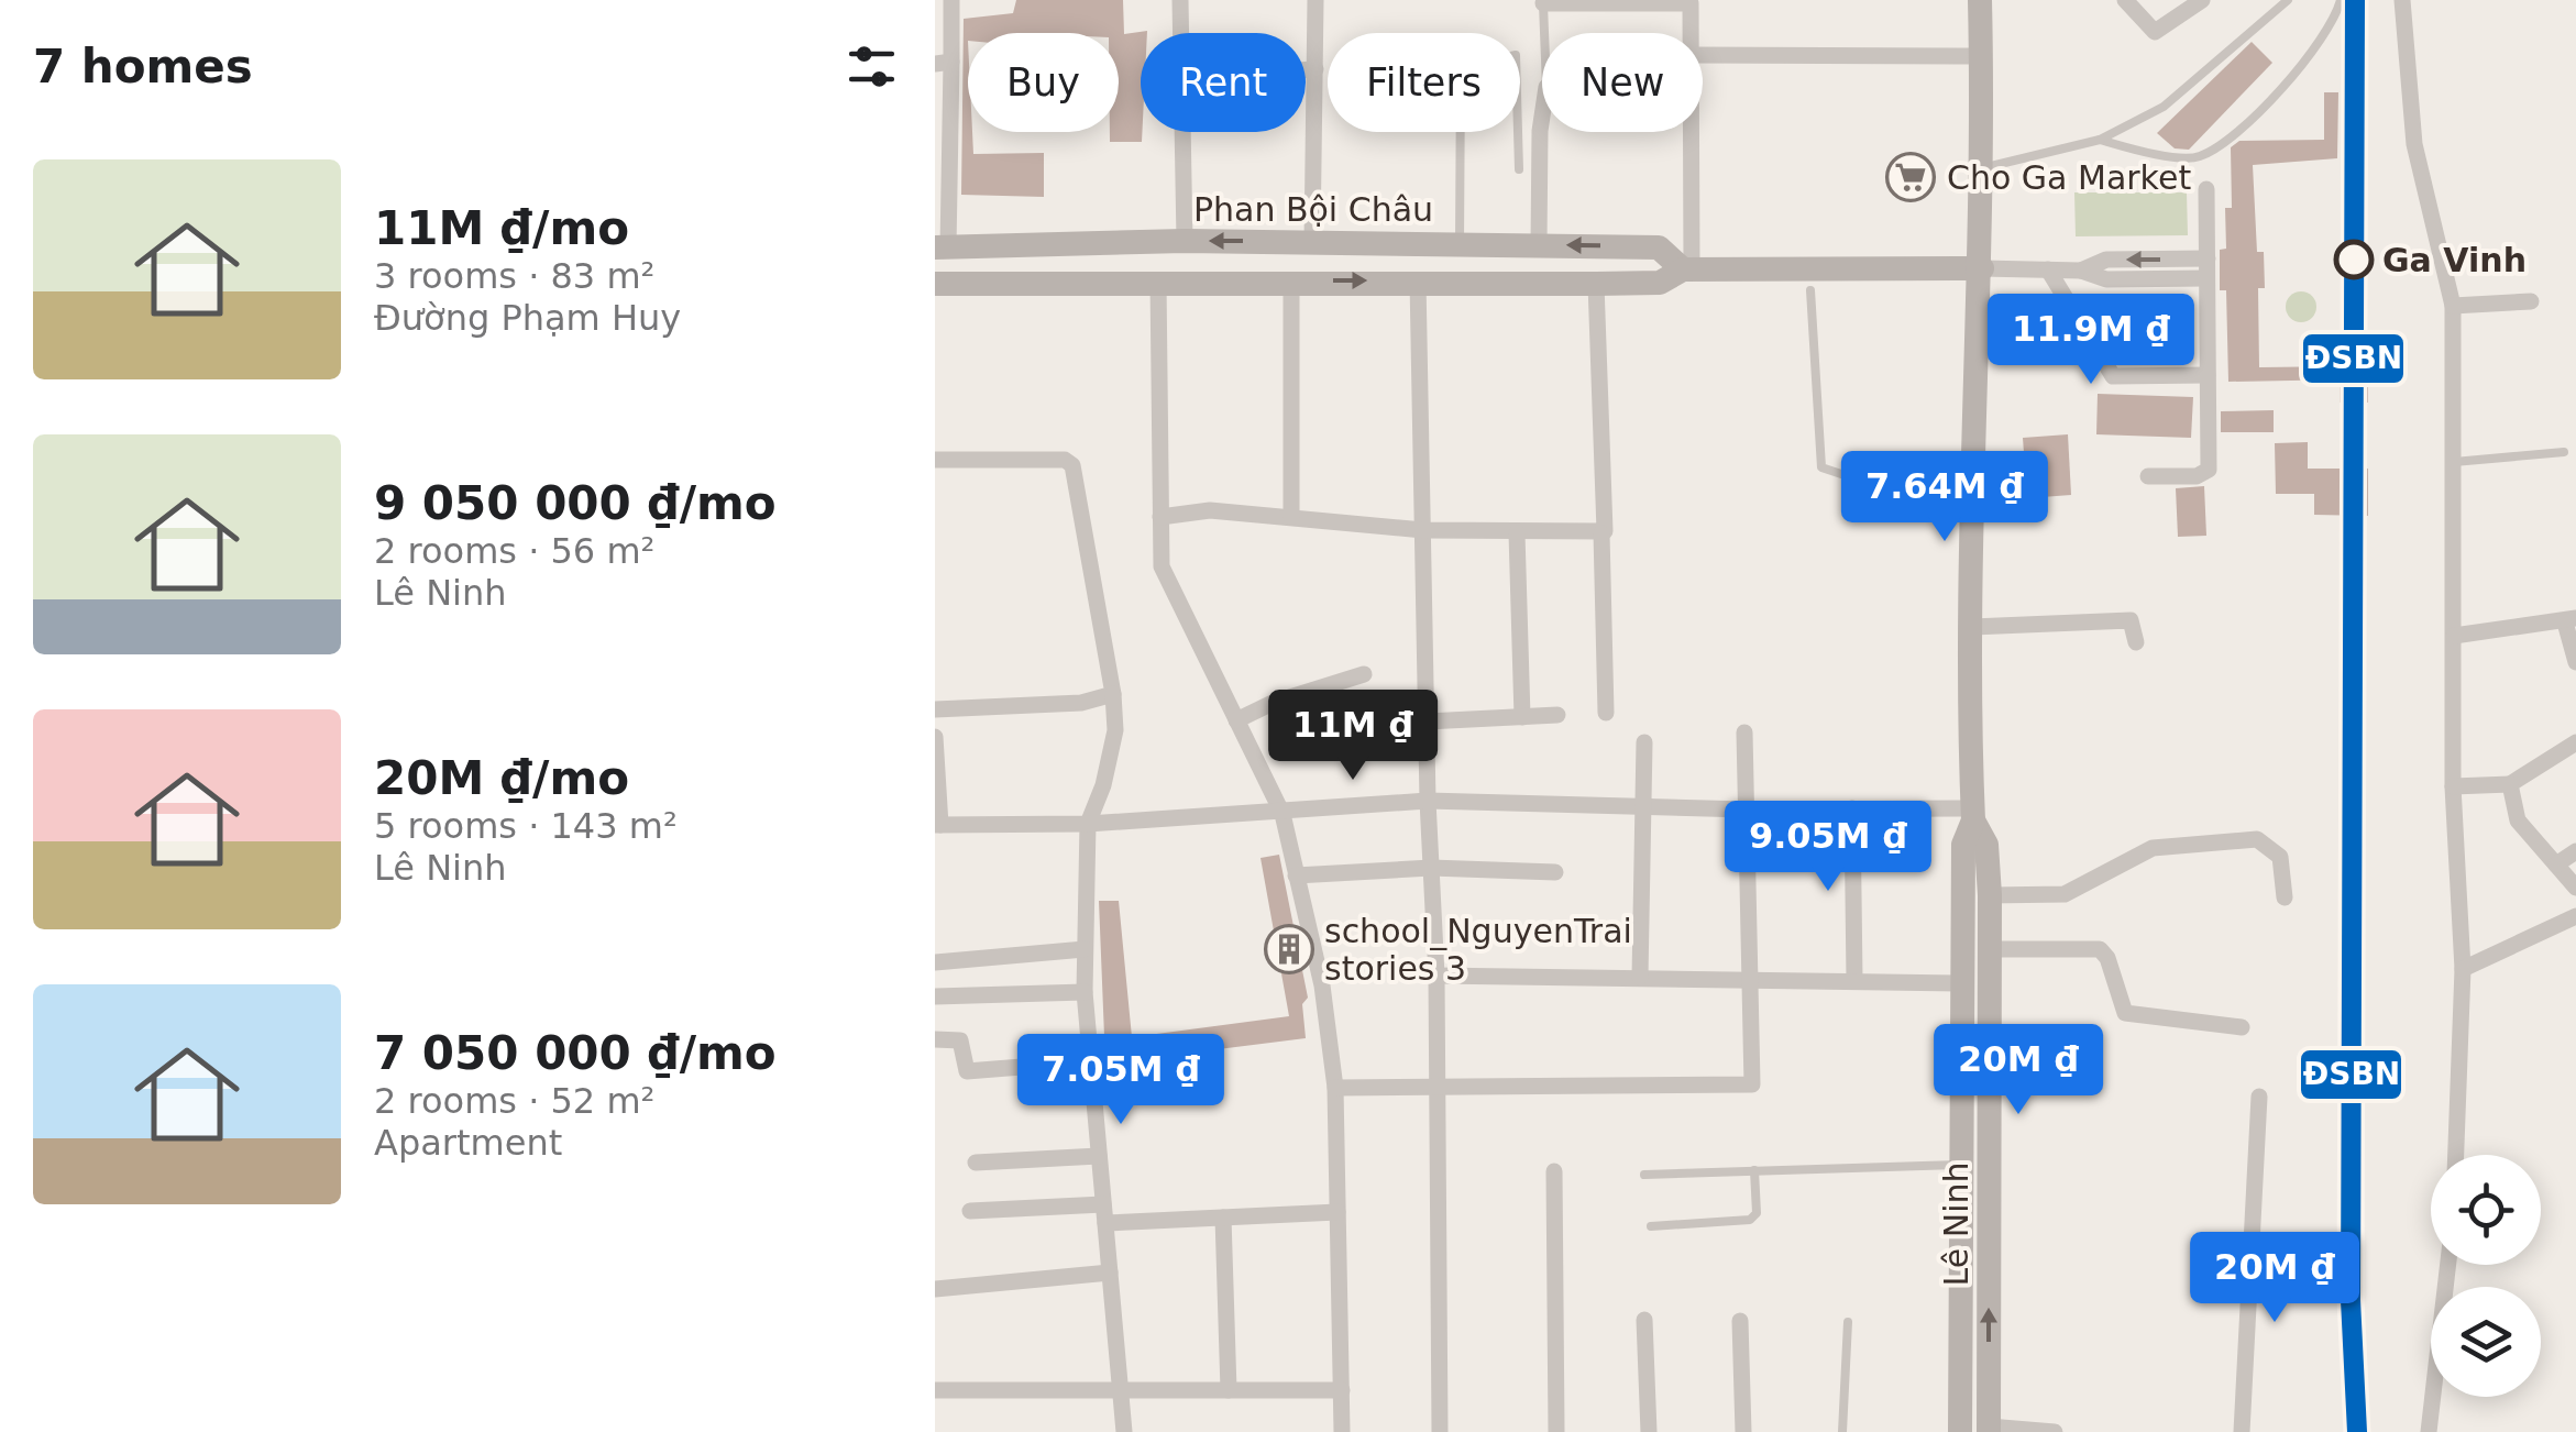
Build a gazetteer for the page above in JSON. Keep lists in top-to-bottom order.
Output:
{
  "streets": {
    "main road": ["Phan Bội Châu", "Lê Ninh"]
  },
  "crossings": [
    ["Phan Bội Châu", "Lê Ninh"]
  ],
  "places": {
    "supermarket": ["Cho Ga Market"],
    "other": ["Ga Vinh"],
    "building": ["school_NguyenTrai stories 3"]
  },
  "lines": ["transit line ĐSBN"],
  "page": {
    "heading": "7 homes",
    "chip": [
      "Buy",
      "Rent",
      "Filters",
      "New"
    ],
    "list": [
      {
        "name": "11M ₫/mo",
        "note": "3 rooms · 83 m² · Đường Phạm Huy"
      },
      {
        "name": "9 050 000 ₫/mo",
        "note": "2 rooms · 56 m² · Lê Ninh"
      },
      {
        "name": "20M ₫/mo",
        "note": "5 rooms · 143 m² · Lê Ninh"
      },
      {
        "name": "7 050 000 ₫/mo",
        "note": "2 rooms · 52 m² · Apartment"
      }
    ],
    "price": [
      "11.9M ₫",
      "7.64M ₫",
      "11M ₫",
      "9.05M ₫",
      "20M ₫",
      "7.05M ₫",
      "20M ₫"
    ]
  }
}
